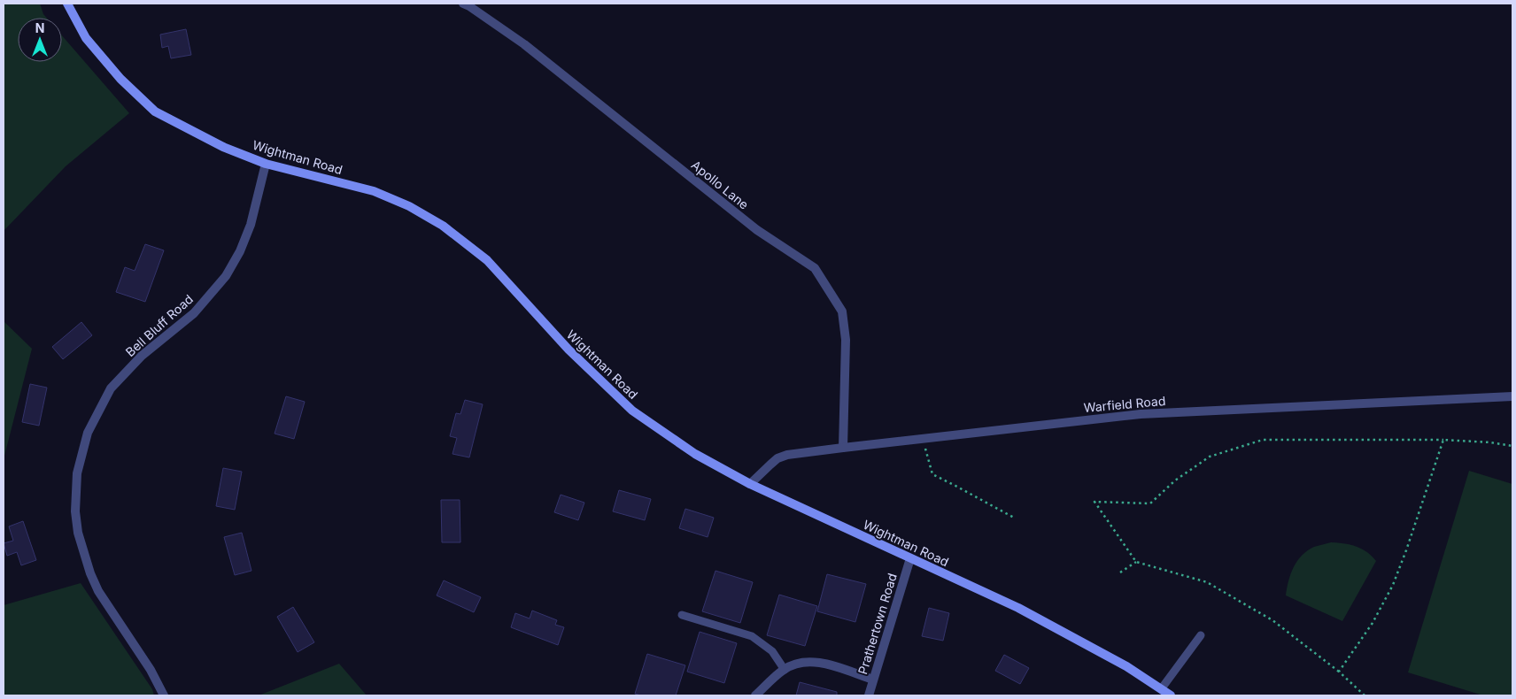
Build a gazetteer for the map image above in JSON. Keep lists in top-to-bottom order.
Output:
{
  "streets": {
    "main road": ["Wightman Road"],
    "street": [
      "Apollo Lane",
      "Bell Bluff Road",
      "Warfield Road",
      "Prathertown Road"
    ]
  },
  "crossings": [
    ["Wightman Road", "Bell Bluff Road"],
    ["Wightman Road", "Warfield Road"],
    ["Wightman Road", "Prathertown Road"],
    ["Apollo Lane", "Warfield Road"]
  ],
  "north": "top"
}
